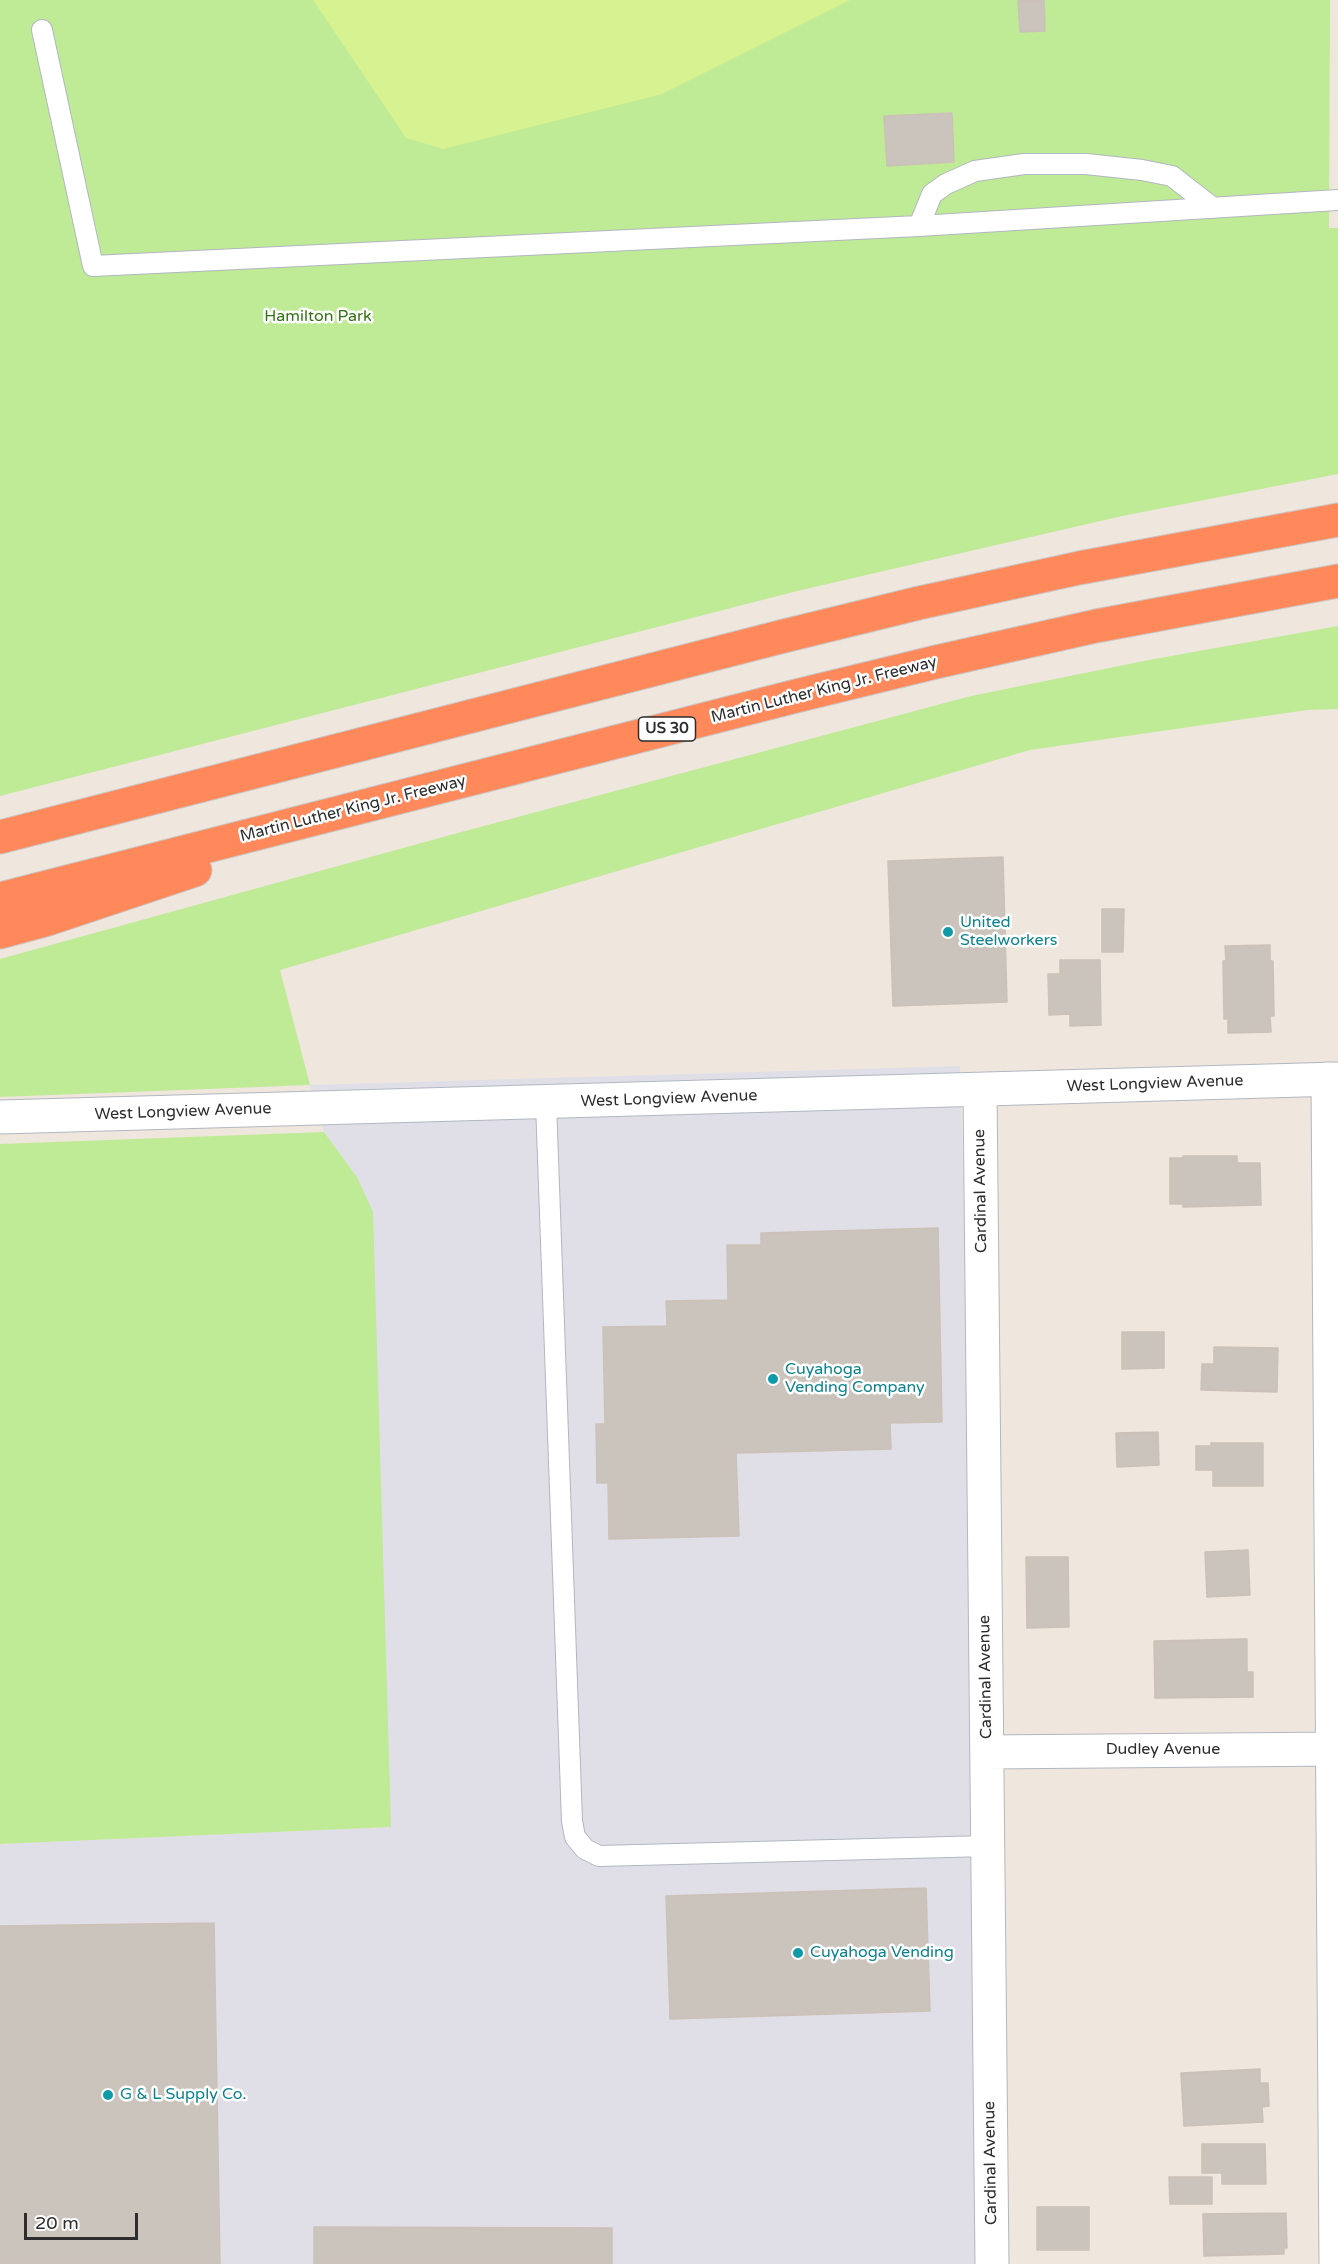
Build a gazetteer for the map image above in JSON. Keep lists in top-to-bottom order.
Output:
{
  "streets": {
    "highway": ["Martin Luther King Jr. Freeway", "US 30"],
    "street": ["West Longview Avenue", "Cardinal Avenue", "Dudley Avenue"]
  },
  "crossings": [
    ["West Longview Avenue", "Cardinal Avenue"],
    ["Cardinal Avenue", "Dudley Avenue"]
  ],
  "parks": ["Hamilton Park"],
  "places": [
    "United Steelworkers",
    "Cuyahoga Vending Company",
    "Cuyahoga Vending",
    "G & L Supply Co."
  ],
  "scale_bar": "20 m"
}
